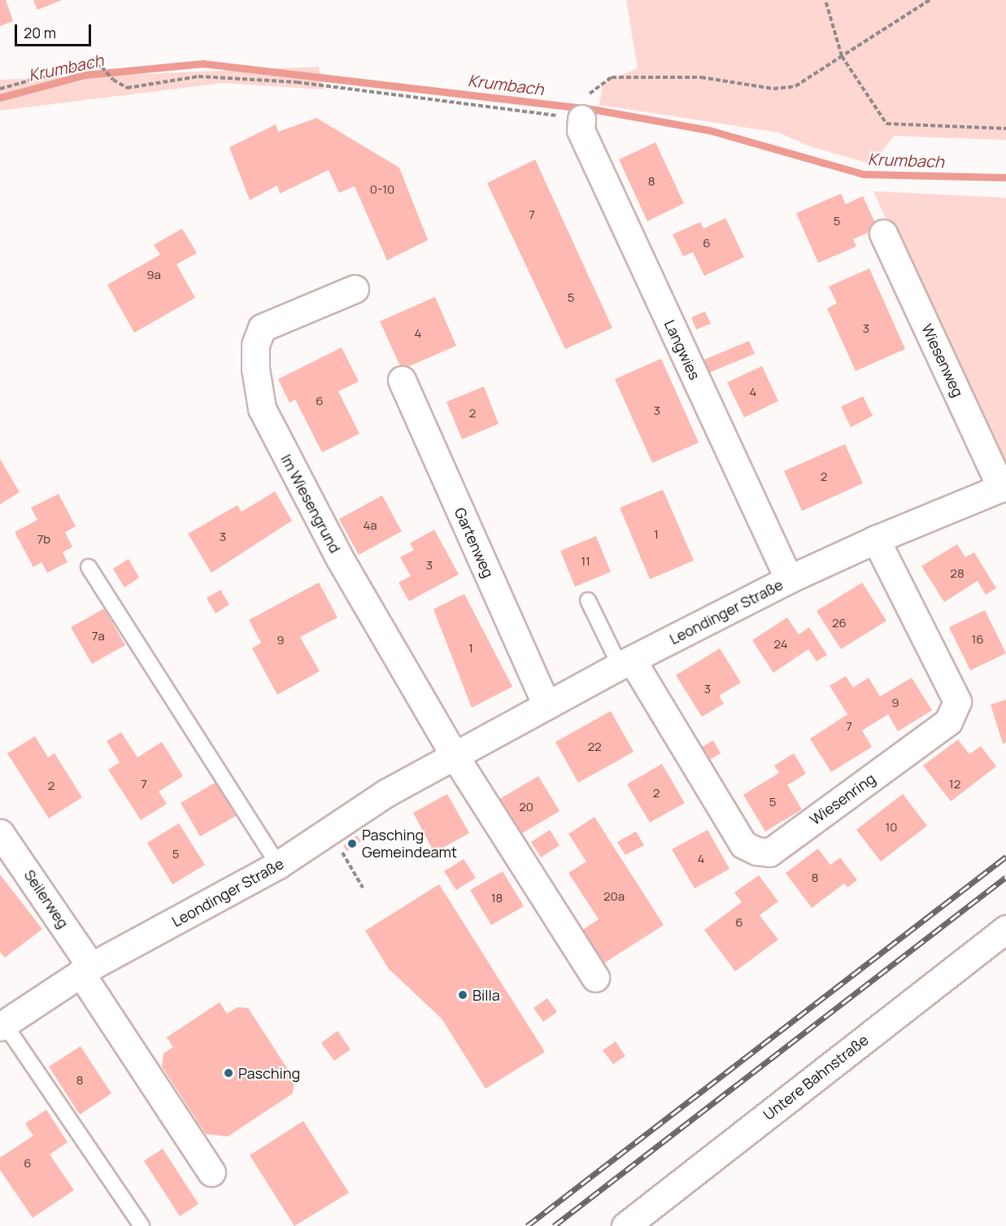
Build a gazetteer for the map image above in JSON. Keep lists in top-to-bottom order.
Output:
{
  "streets": {
    "street": [
      "Langwies",
      "Wiesenweg",
      "Im Wiesengrund",
      "Gartenweg",
      "Leondinger Straße",
      "Wiesenring",
      "Seilerweg",
      "Untere Bahnstraße"
    ]
  },
  "crossings": [
    ["Langwies", "Leondinger Straße"],
    ["Wiesenweg", "Leondinger Straße"],
    ["Im Wiesengrund", "Leondinger Straße"],
    ["Gartenweg", "Leondinger Straße"],
    ["Leondinger Straße", "Wiesenring"],
    ["Leondinger Straße", "Seilerweg"]
  ],
  "water": ["Krumbach"],
  "places": ["Pasching Gemeindeamt", "Billa", "Pasching"],
  "house_numbers": [
    "8",
    "0-10",
    "7",
    "5",
    "6",
    "9a",
    "5",
    "3",
    "4",
    "4",
    "6",
    "3",
    "2",
    "2",
    "4a",
    "1",
    "3",
    "7b",
    "11",
    "3",
    "28",
    "26",
    "7a",
    "16",
    "9",
    "24",
    "1",
    "3",
    "9",
    "7",
    "22",
    "7",
    "12",
    "2",
    "2",
    "5",
    "20",
    "10",
    "5",
    "4",
    "8",
    "20a",
    "18",
    "6",
    "8",
    "6"
  ],
  "scale_bar": "20 m"
}
